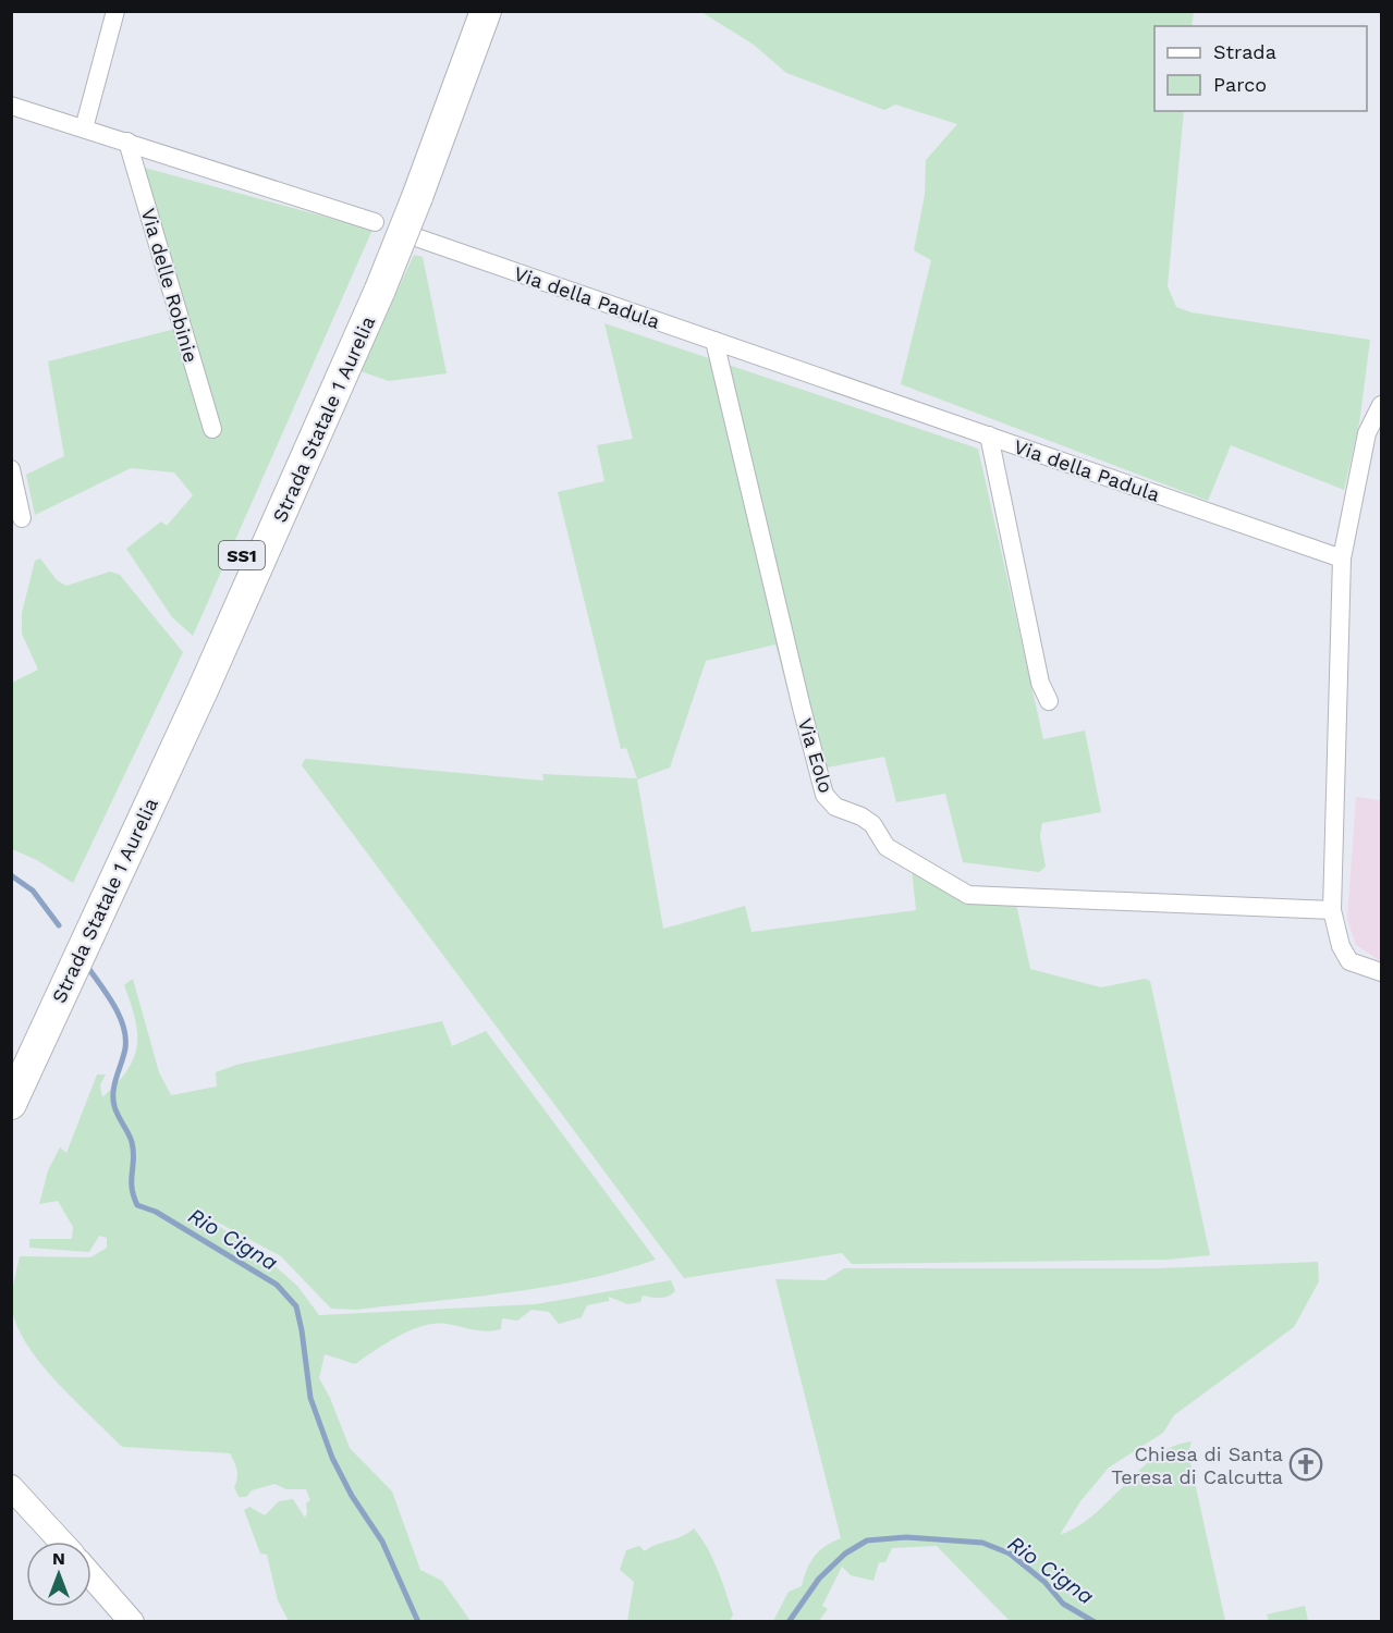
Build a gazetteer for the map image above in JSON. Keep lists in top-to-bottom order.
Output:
{
  "streets": {
    "highway": ["Strada Statale 1 Aurelia", "SS1"],
    "street": ["Via delle Robinie", "Via della Padula", "Via Eolo"]
  },
  "crossings": [
    ["Via della Padula", "Via Eolo"]
  ],
  "water": ["Rio Cigna"],
  "places": {
    "church": ["Chiesa di Santa Teresa di Calcutta"]
  },
  "legend": ["Strada", "Parco"],
  "north": "top"
}
